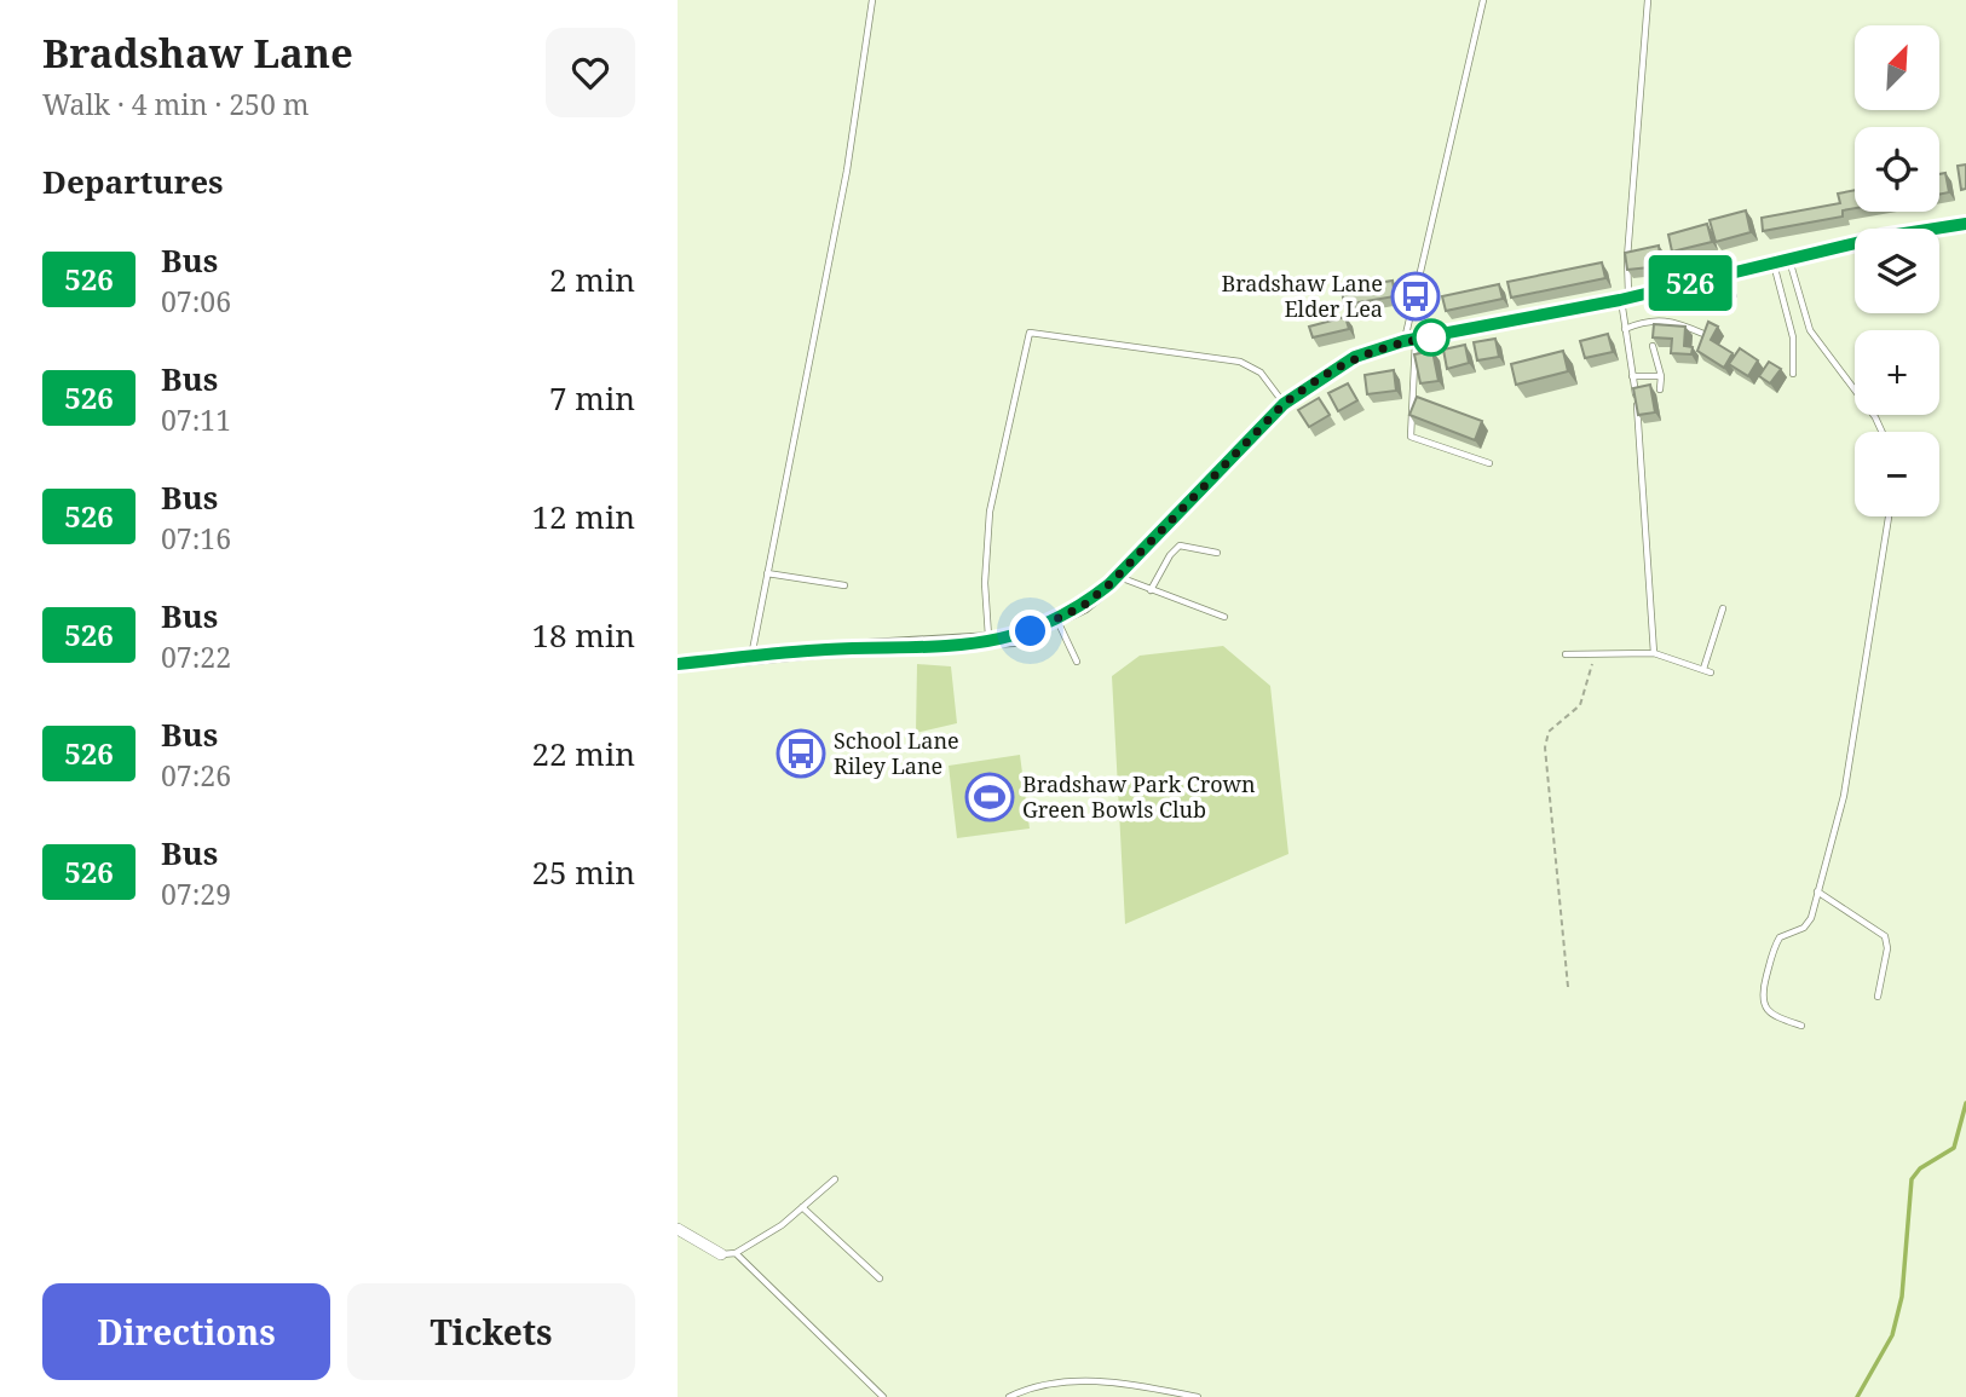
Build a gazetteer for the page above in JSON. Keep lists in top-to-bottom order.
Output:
{
  "places": {
    "bus stop": ["Bradshaw Lane Elder Lea", "School Lane Riley Lane"],
    "sports": ["Bradshaw Park Crown Green Bowls Club"]
  },
  "lines": ["bus line 526"],
  "north": "top right",
  "page": {
    "heading": [
      ["Bradshaw Lane", "Walk · 4 min · 250 m"],
      "Departures"
    ],
    "on_map": "526",
    "map_buttons": ["+", "−"],
    "list": [
      {
        "mark": "526",
        "name": "Bus",
        "note": "07:06",
        "value": "2 min"
      },
      {
        "mark": "526",
        "name": "Bus",
        "note": "07:11",
        "value": "7 min"
      },
      {
        "mark": "526",
        "name": "Bus",
        "note": "07:16",
        "value": "12 min"
      },
      {
        "mark": "526",
        "name": "Bus",
        "note": "07:22",
        "value": "18 min"
      },
      {
        "mark": "526",
        "name": "Bus",
        "note": "07:26",
        "value": "22 min"
      },
      {
        "mark": "526",
        "name": "Bus",
        "note": "07:29",
        "value": "25 min"
      }
    ],
    "buttons": ["Directions", "Tickets"]
  }
}
